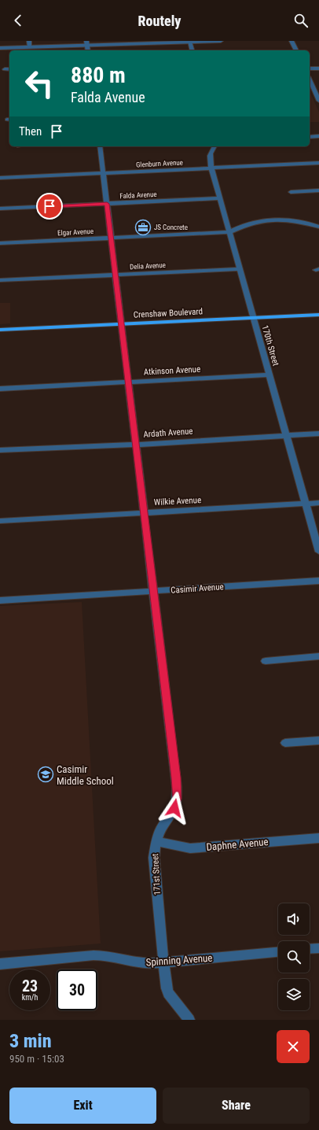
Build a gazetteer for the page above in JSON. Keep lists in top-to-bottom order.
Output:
{
  "streets": {
    "main road": ["Crenshaw Boulevard"],
    "street": [
      "Glenburn Avenue",
      "Falda Avenue",
      "Elgar Avenue",
      "Delia Avenue",
      "170th Street",
      "Atkinson Avenue",
      "Ardath Avenue",
      "Wilkie Avenue",
      "Casimir Avenue",
      "Daphne Avenue",
      "171st Street",
      "Spinning Avenue"
    ]
  },
  "crossings": [
    ["Glenburn Avenue", "170th Street"],
    ["Glenburn Avenue", "171st Street"],
    ["Falda Avenue", "170th Street"],
    ["Falda Avenue", "171st Street"],
    ["Elgar Avenue", "170th Street"],
    ["Elgar Avenue", "171st Street"],
    ["Delia Avenue", "170th Street"],
    ["Delia Avenue", "171st Street"],
    ["Crenshaw Boulevard", "170th Street"],
    ["Crenshaw Boulevard", "171st Street"],
    ["170th Street", "Atkinson Avenue"],
    ["170th Street", "Ardath Avenue"],
    ["170th Street", "Wilkie Avenue"],
    ["Atkinson Avenue", "171st Street"],
    ["Ardath Avenue", "171st Street"],
    ["Wilkie Avenue", "171st Street"],
    ["Casimir Avenue", "171st Street"],
    ["Daphne Avenue", "171st Street"],
    ["171st Street", "Spinning Avenue"]
  ],
  "places": {
    "office": ["JS Concrete"],
    "school or university": ["Casimir Middle School"]
  },
  "page": {
    "header": "Routely",
    "turn": ["880 m", "Falda Avenue"],
    "then": "Then",
    "speed": "23 km/h",
    "limit": "30",
    "heading": ["3 min", "950 m · 15:03"],
    "buttons": ["Exit", "Share"]
  }
}
